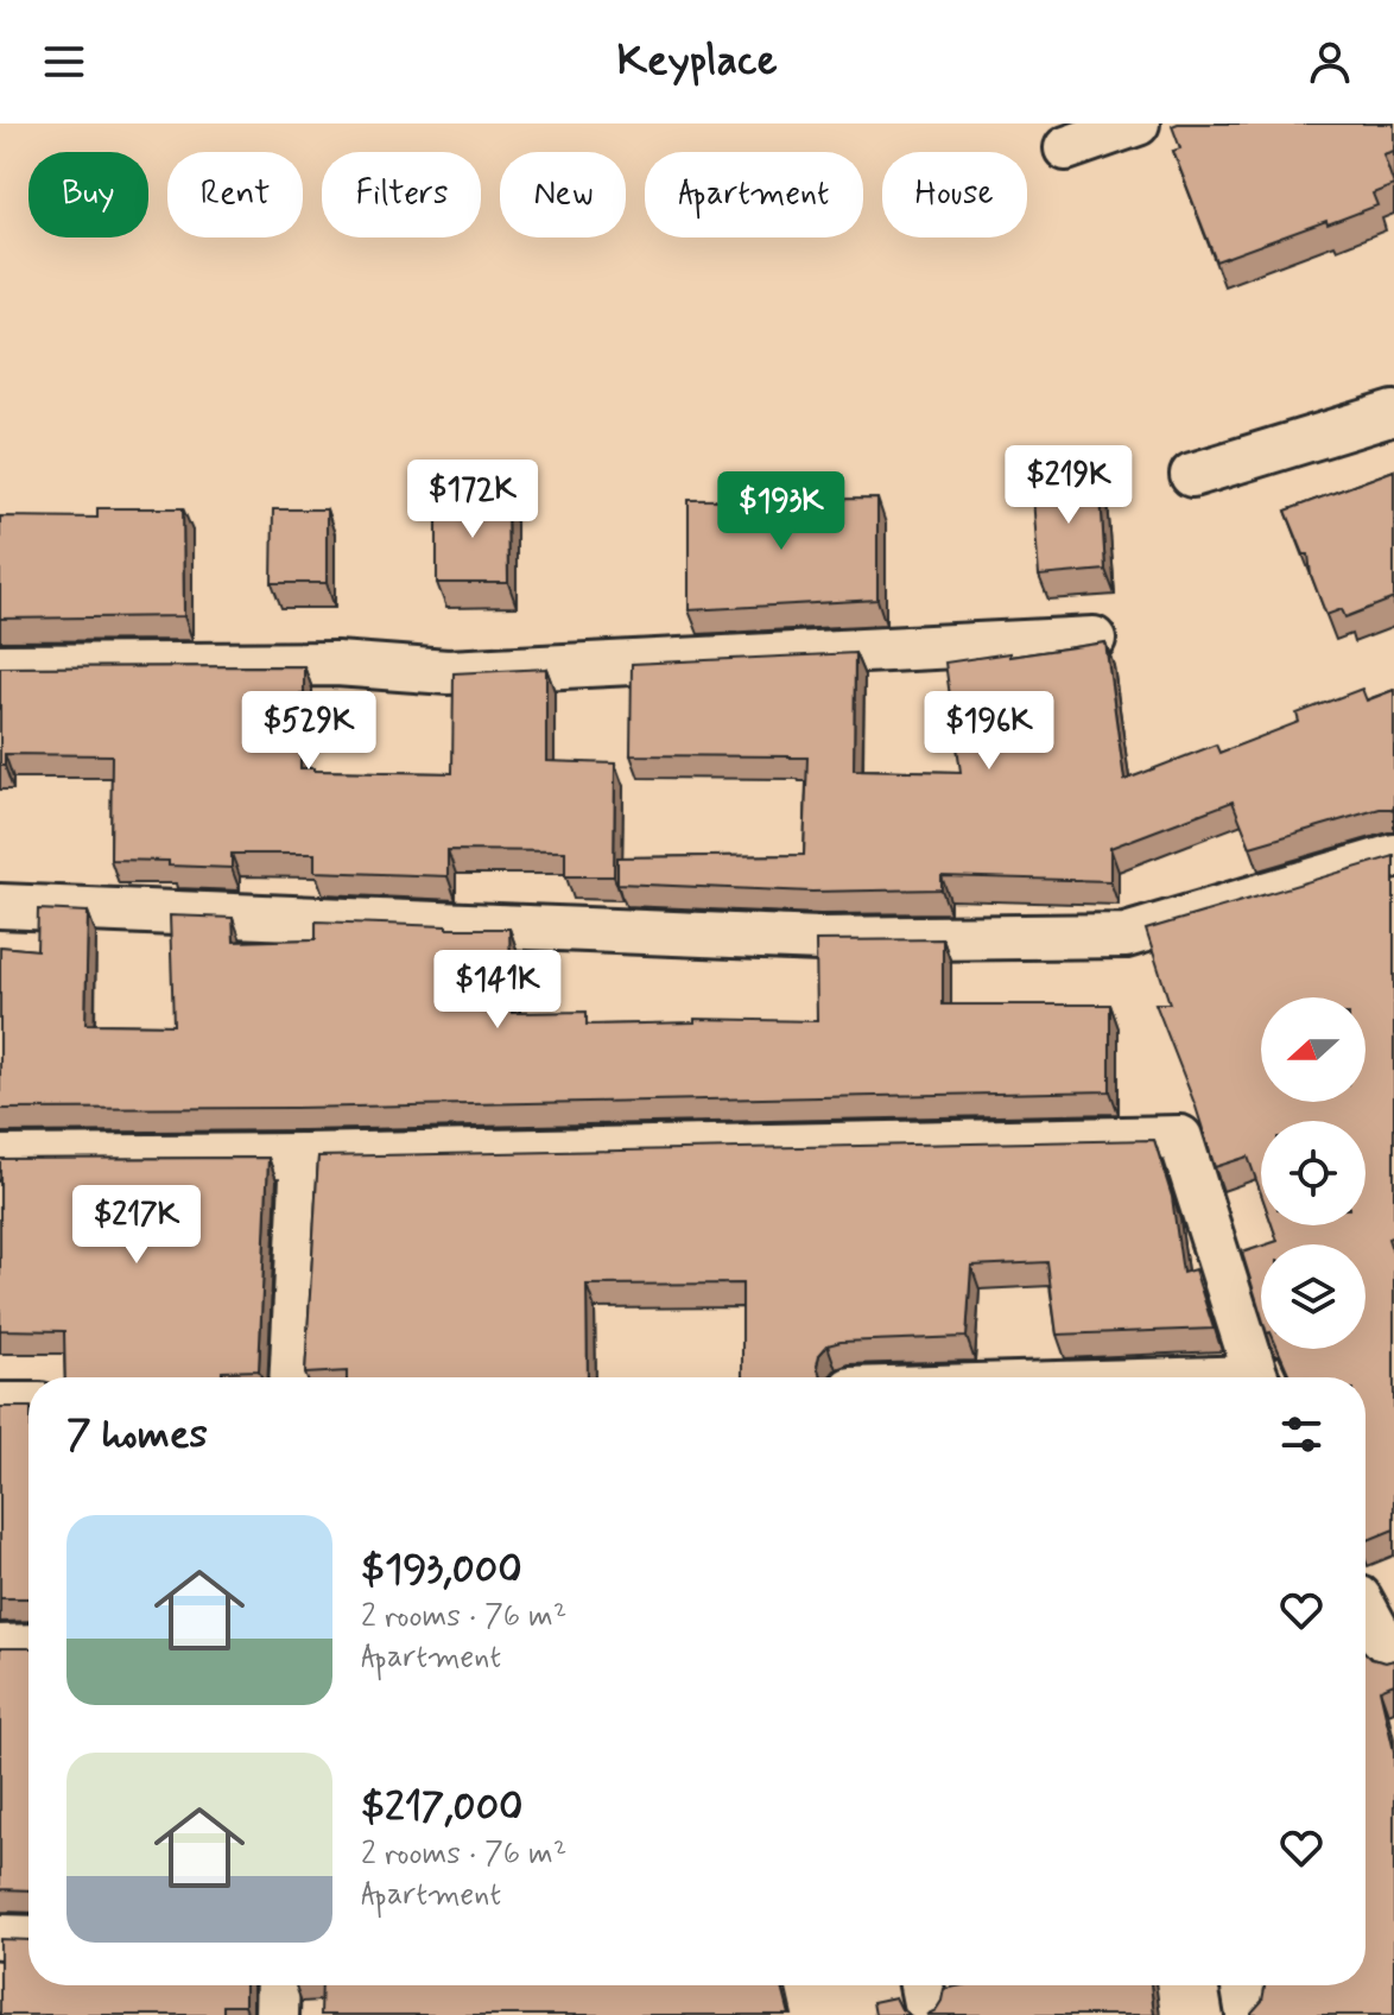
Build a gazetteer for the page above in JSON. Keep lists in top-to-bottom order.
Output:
{
  "north": "left",
  "page": {
    "header": "Keyplace",
    "chip": [
      "Buy",
      "Rent",
      "Filters",
      "New",
      "Apartment",
      "House"
    ],
    "price": [
      "$219K",
      "$172K",
      "$193K",
      "$529K",
      "$196K",
      "$141K",
      "$217K"
    ],
    "heading": "7 homes",
    "list": [
      {
        "name": "$193,000",
        "note": "2 rooms · 76 m² · Apartment"
      },
      {
        "name": "$217,000",
        "note": "2 rooms · 76 m² · Apartment"
      }
    ]
  }
}
